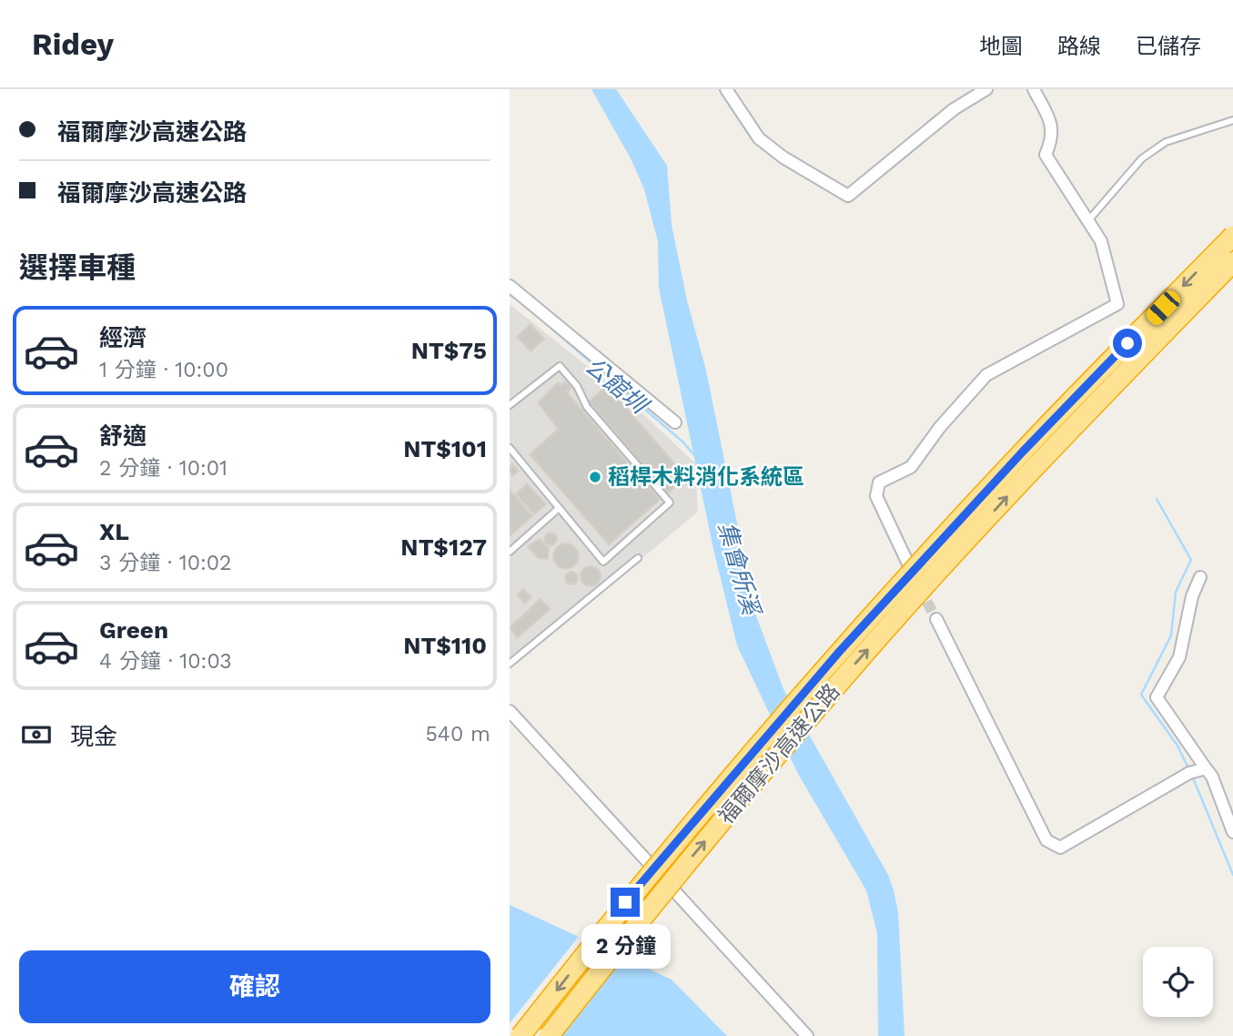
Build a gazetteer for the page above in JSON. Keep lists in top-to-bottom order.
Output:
{
  "streets": {
    "highway": ["福爾摩沙高速公路"]
  },
  "water": ["公館圳", "集會所溪"],
  "places": ["稻桿木料消化系統區"],
  "page": {
    "header": "Ridey",
    "nav": ["地圖", "路線", "已儲存"],
    "banner": ["福爾摩沙高速公路", "福爾摩沙高速公路"],
    "heading": "選擇車種",
    "list": [
      {
        "name": "經濟",
        "note": "1 分鐘 · 10:00",
        "value": "NT$75"
      },
      {
        "name": "舒適",
        "note": "2 分鐘 · 10:01",
        "value": "NT$101"
      },
      {
        "name": "XL",
        "note": "3 分鐘 · 10:02",
        "value": "NT$127"
      },
      {
        "name": "Green",
        "note": "4 分鐘 · 10:03",
        "value": "NT$110"
      }
    ],
    "pay": ["現金", "540 m"],
    "bubble": "2 分鐘",
    "buttons": "確認"
  }
}
